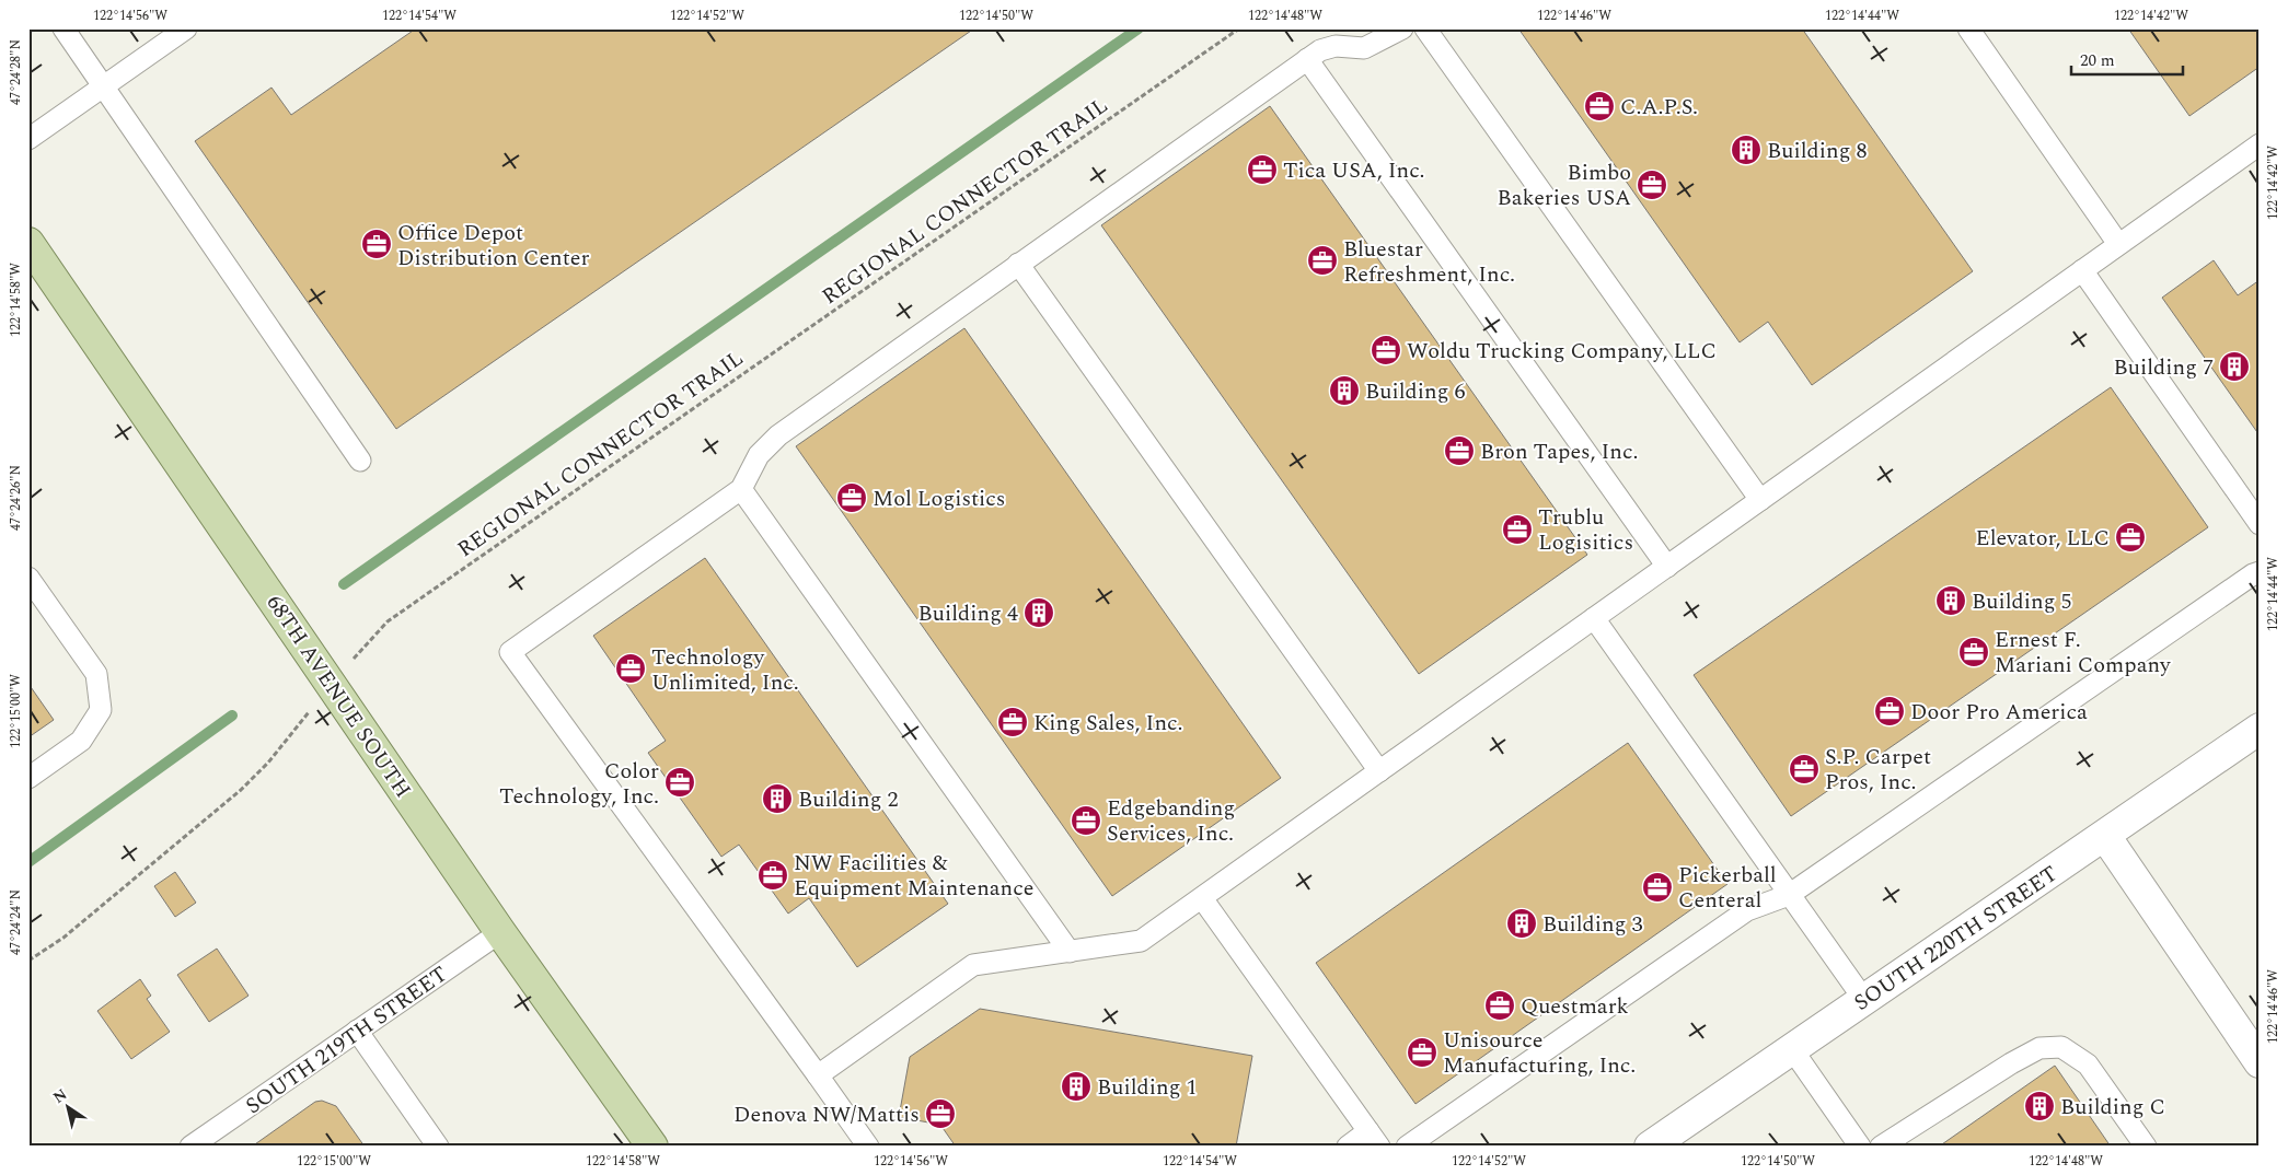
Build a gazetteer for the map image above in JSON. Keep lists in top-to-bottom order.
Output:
{
  "streets": {
    "main road": ["68TH AVENUE SOUTH"],
    "street": ["SOUTH 220TH STREET"],
    "lane": ["SOUTH 219TH STREET"],
    "path": ["REGIONAL CONNECTOR TRAIL"]
  },
  "crossings": [
    ["REGIONAL CONNECTOR TRAIL", "68TH AVENUE SOUTH"],
    ["68TH AVENUE SOUTH", "SOUTH 219TH STREET"]
  ],
  "places": {
    "office": [
      "C.A.P.S.",
      "Tica USA, Inc.",
      "Bimbo Bakeries USA",
      "Office Depot Distribution Center",
      "Bluestar Refreshment, Inc.",
      "Woldu Trucking Company, LLC",
      "Bron Tapes, Inc.",
      "Mol Logistics",
      "Trublu Logisitics",
      "Elevator, LLC",
      "Ernest F. Mariani Company",
      "Technology Unlimited, Inc.",
      "Door Pro America",
      "King Sales, Inc.",
      "S.P. Carpet Pros, Inc.",
      "Color Technology, Inc.",
      "Edgebanding Services, Inc.",
      "NW Facilities & Equipment Maintenance",
      "Pickerball Centeral",
      "Questmark",
      "Unisource Manufacturing, Inc.",
      "Denova NW/Mattis"
    ],
    "building": [
      "Building 8",
      "Building 7",
      "Building 6",
      "Building 5",
      "Building 4",
      "Building 2",
      "Building 3",
      "Building 1",
      "Building C"
    ]
  },
  "scale_bar": "20 m",
  "north": "top left",
  "coordinates": [
    "122°14'56\"W",
    "122°14'54\"W",
    "122°14'52\"W",
    "122°14'50\"W",
    "122°14'48\"W",
    "122°14'46\"W",
    "122°14'44\"W",
    "122°14'42\"W",
    "47°24'28\"N",
    "122°14'58\"W",
    "47°24'26\"N",
    "122°15'00\"W",
    "47°24'24\"N"
  ]
}
